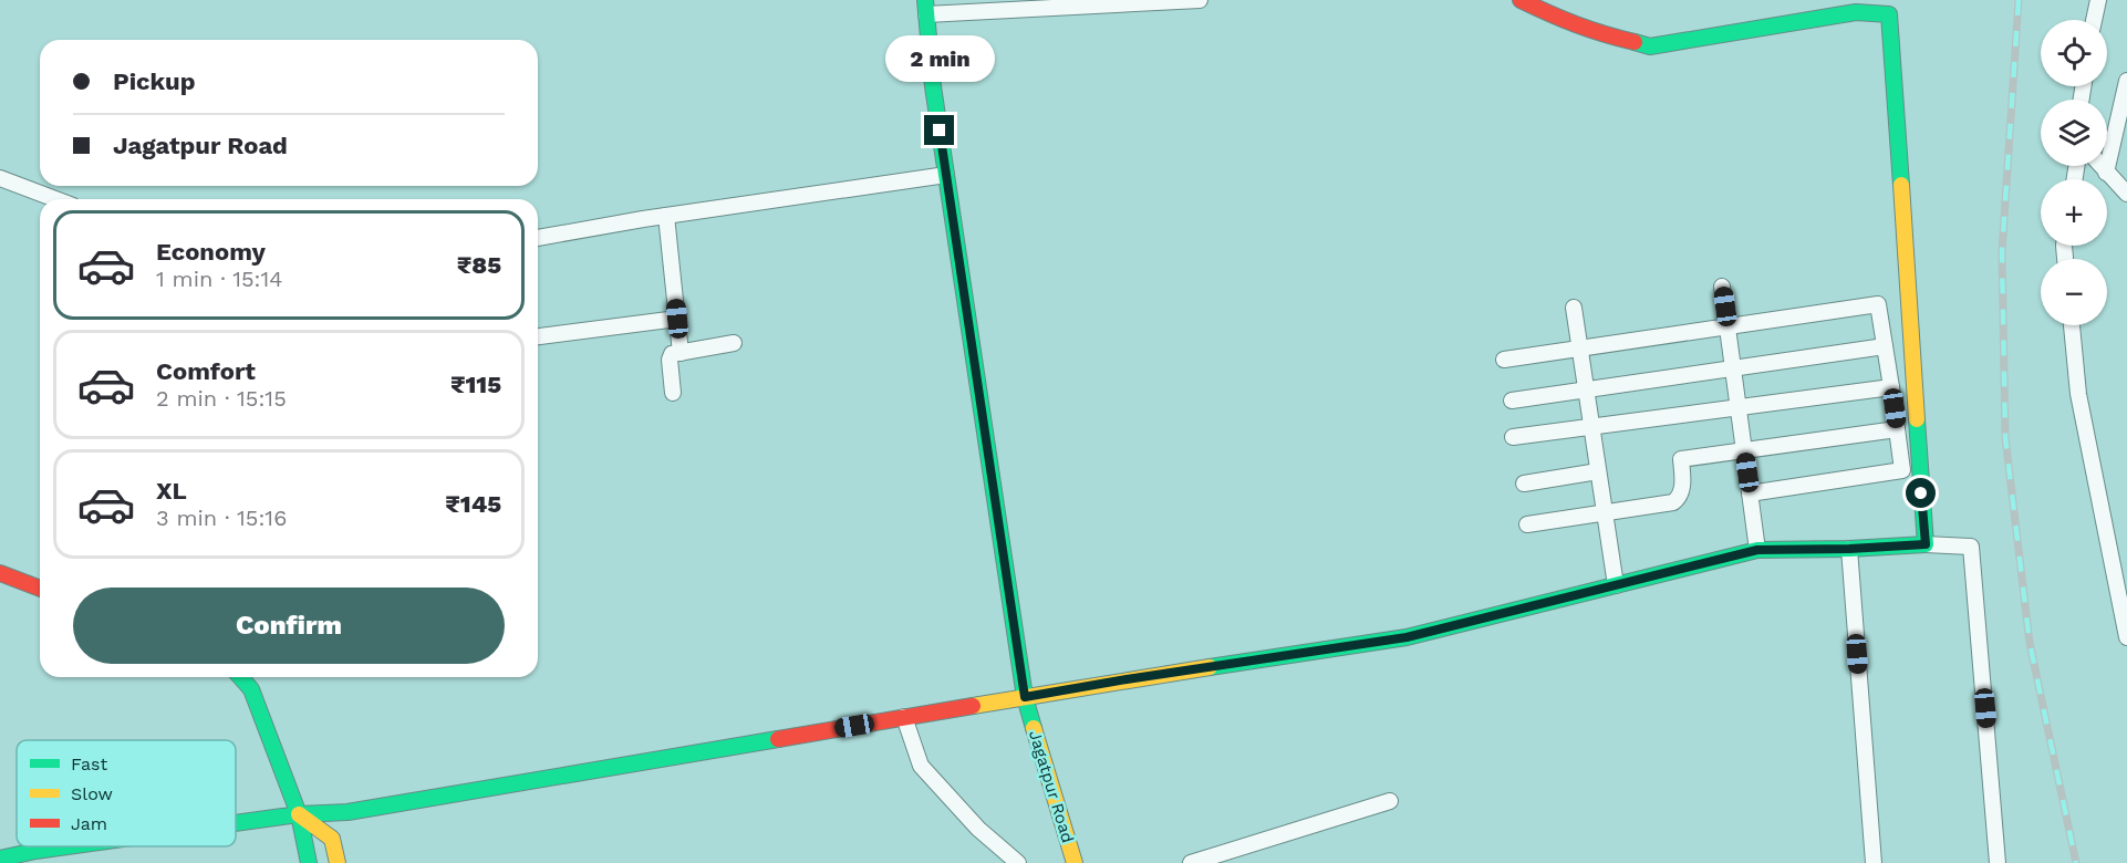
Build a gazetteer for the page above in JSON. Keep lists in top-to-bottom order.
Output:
{
  "streets": {
    "street": ["Jagatpur Road"]
  },
  "legend": ["Fast", "Slow", "Jam"],
  "page": {
    "map_buttons": ["+", "−"],
    "bubble": "2 min",
    "banner": ["Pickup", "Jagatpur Road"],
    "list": [
      {
        "name": "Economy",
        "note": "1 min · 15:14",
        "value": "₹85"
      },
      {
        "name": "Comfort",
        "note": "2 min · 15:15",
        "value": "₹115"
      },
      {
        "name": "XL",
        "note": "3 min · 15:16",
        "value": "₹145"
      }
    ],
    "buttons": "Confirm"
  }
}
